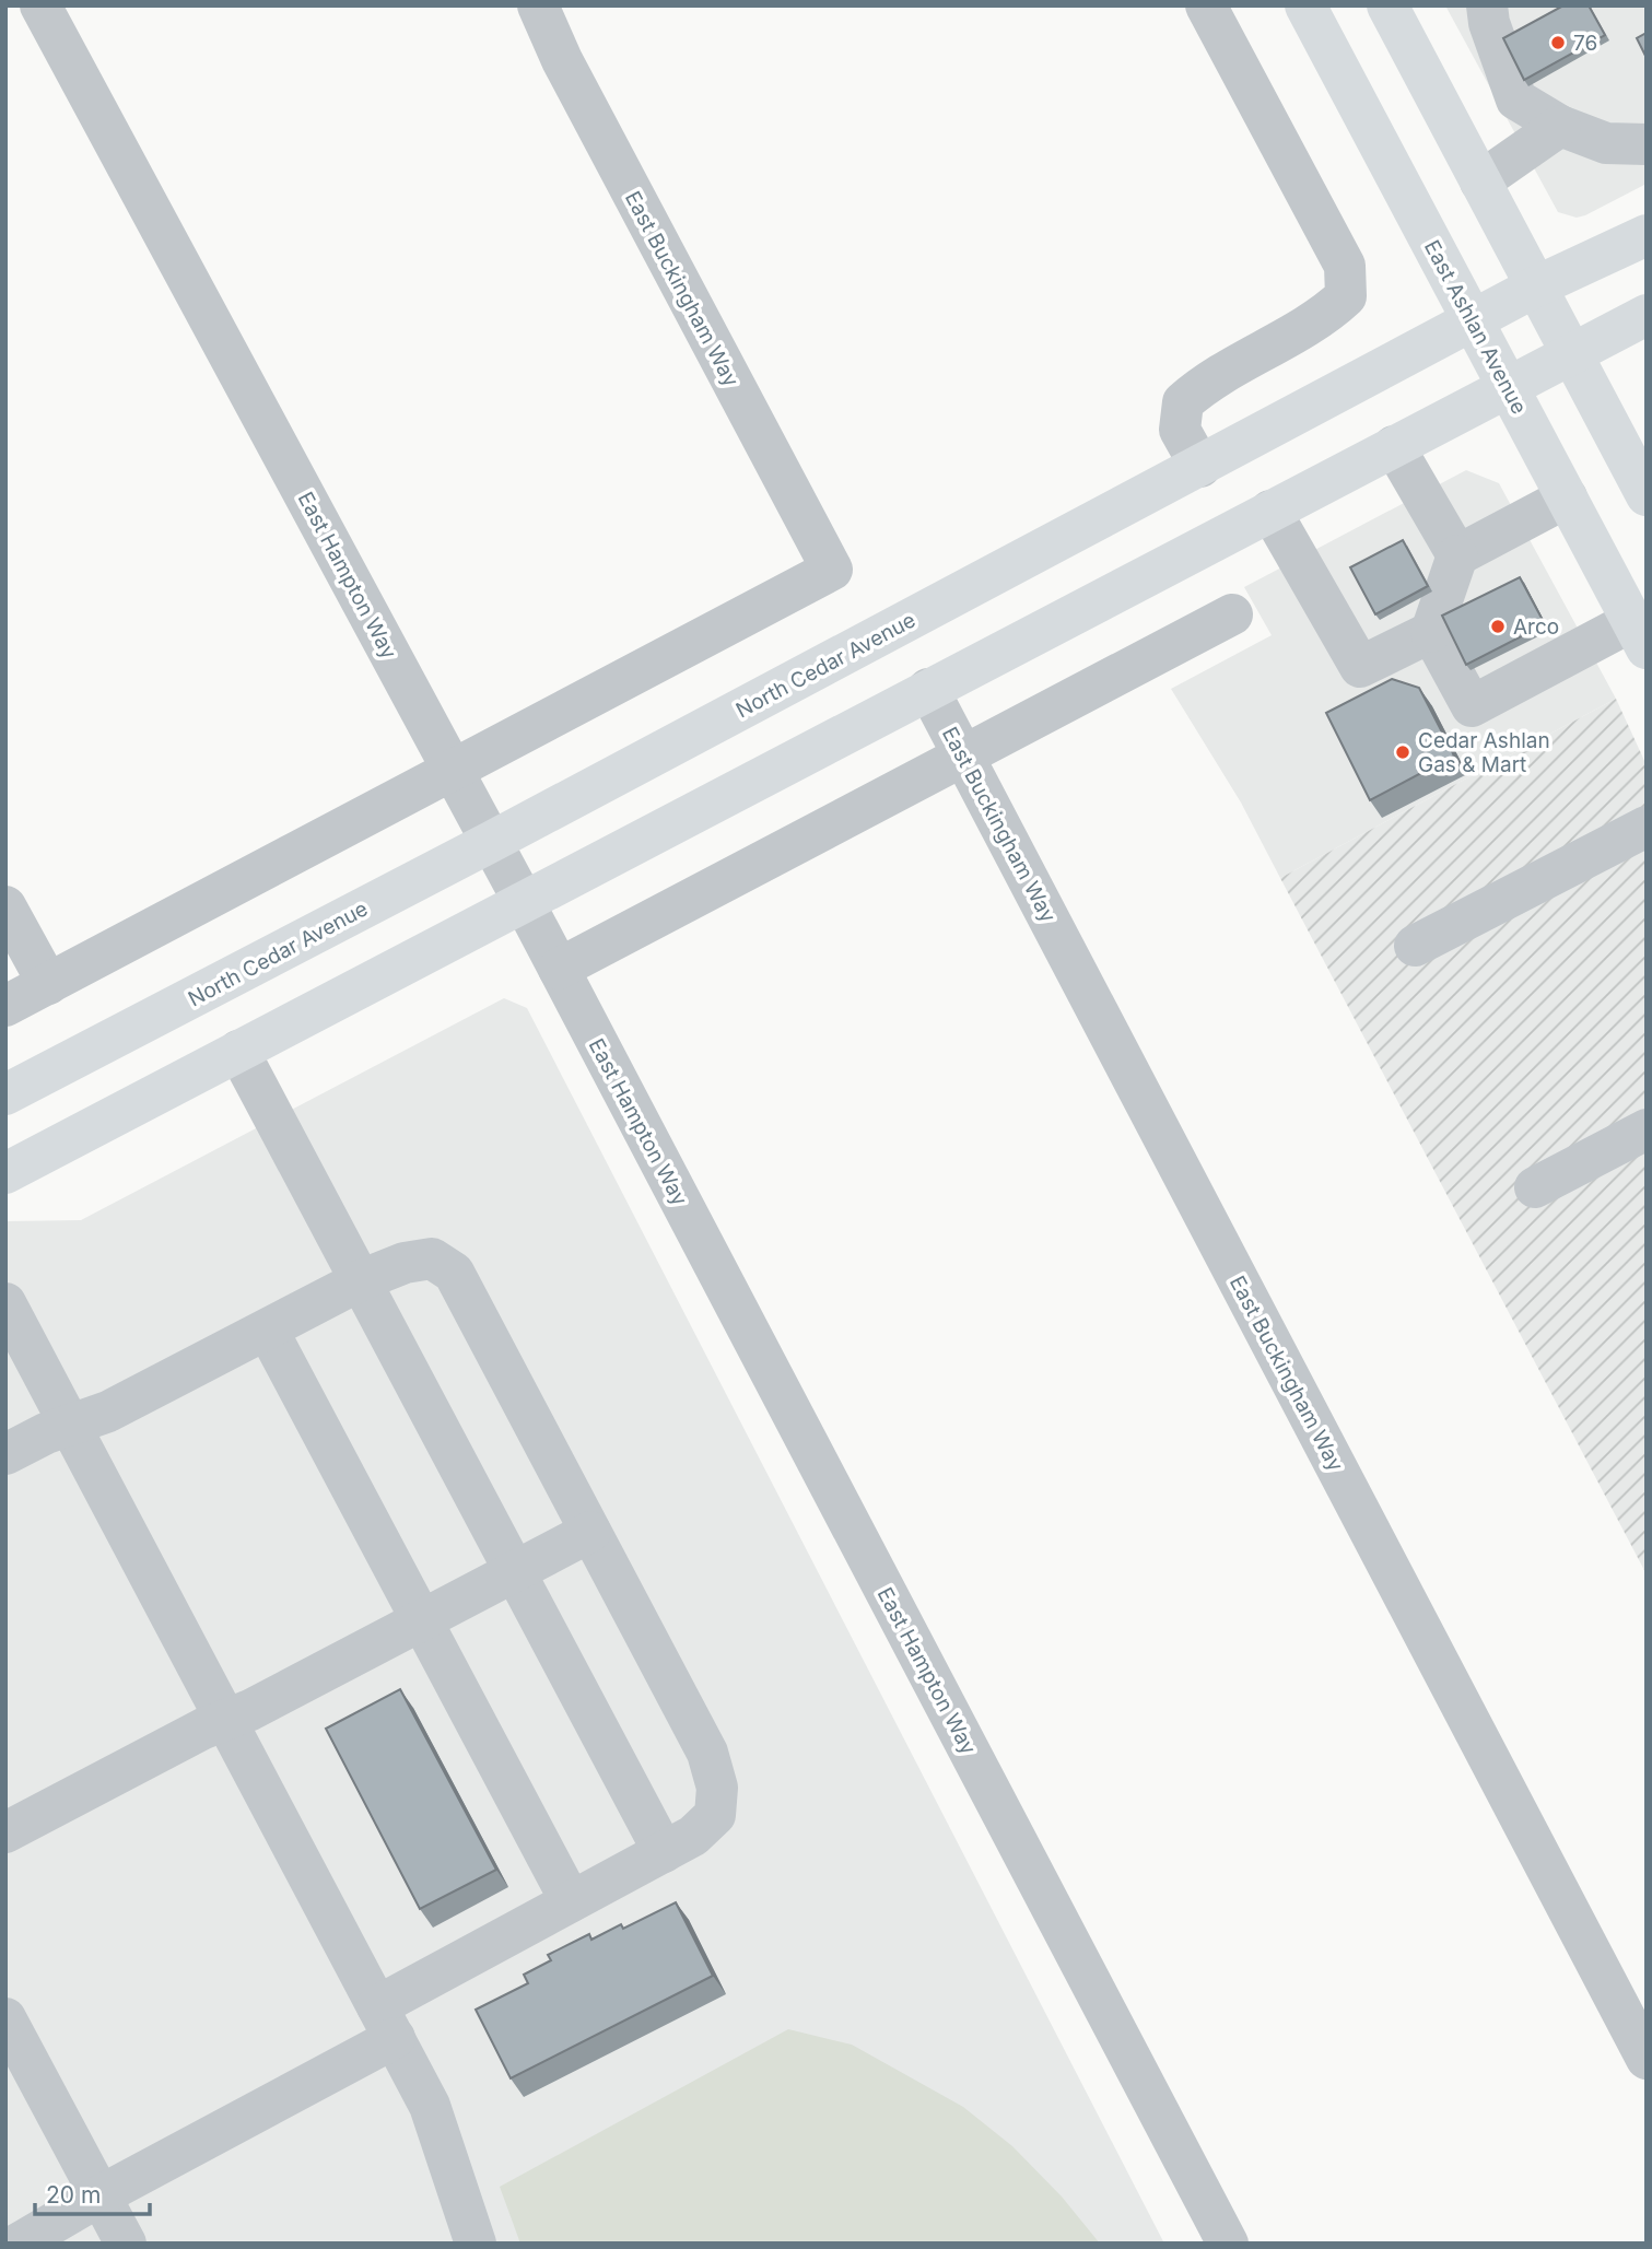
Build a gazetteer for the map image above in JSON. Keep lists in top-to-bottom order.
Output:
{
  "streets": {
    "main road": ["East Ashlan Avenue", "North Cedar Avenue"],
    "street": ["East Buckingham Way", "East Hampton Way"]
  },
  "crossings": [
    ["East Buckingham Way", "East Hampton Way"],
    ["East Ashlan Avenue", "North Cedar Avenue"],
    ["East Hampton Way", "North Cedar Avenue"]
  ],
  "places": ["76", "Arco", "Cedar Ashlan Gas & Mart"],
  "scale_bar": "20 m"
}
